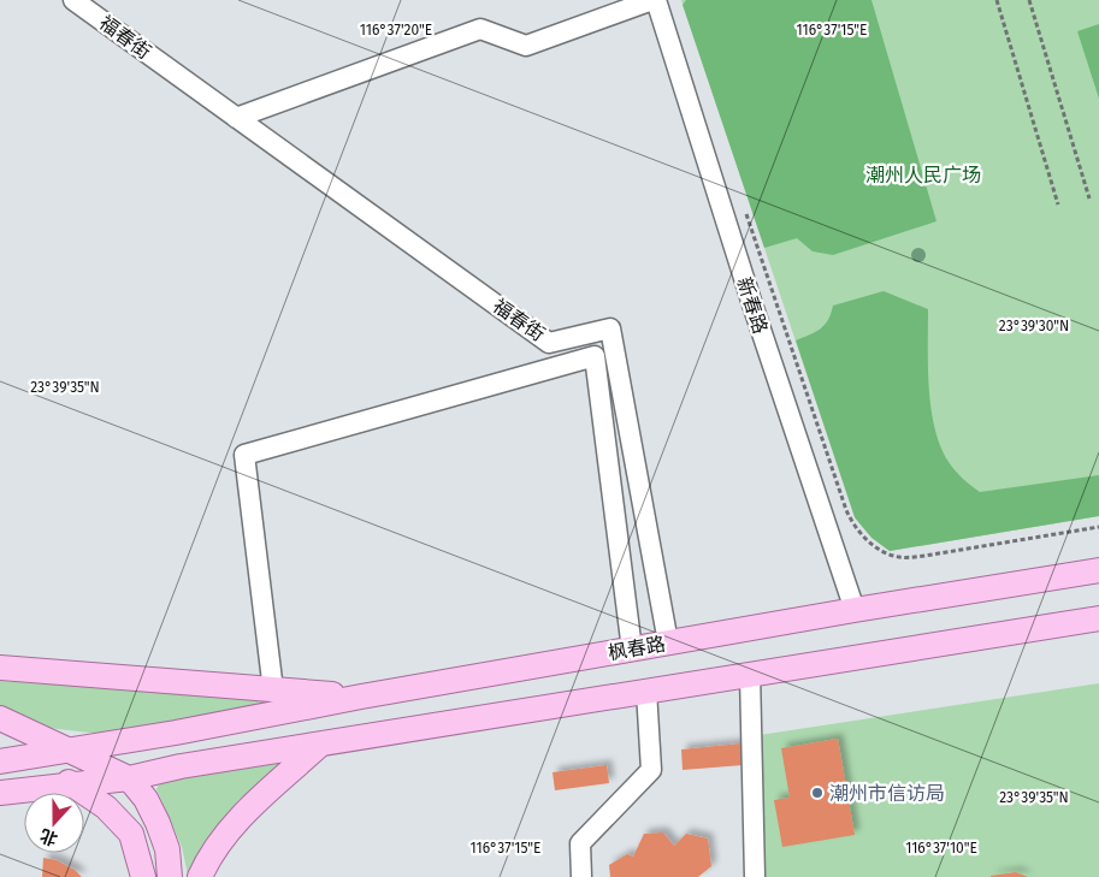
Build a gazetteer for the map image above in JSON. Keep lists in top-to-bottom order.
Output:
{
  "streets": {
    "main road": ["枫春路"],
    "street": ["福春街", "新春路"]
  },
  "crossings": [
    ["福春街", "枫春路"],
    ["新春路", "枫春路"]
  ],
  "parks": ["潮州人民广场"],
  "places": ["潮州市信访局"],
  "north": "bottom",
  "coordinates": [
    "116°37'20\"E",
    "116°37'15\"E",
    "23°39'30\"N",
    "23°39'35\"N",
    "116°37'10\"E"
  ]
}
